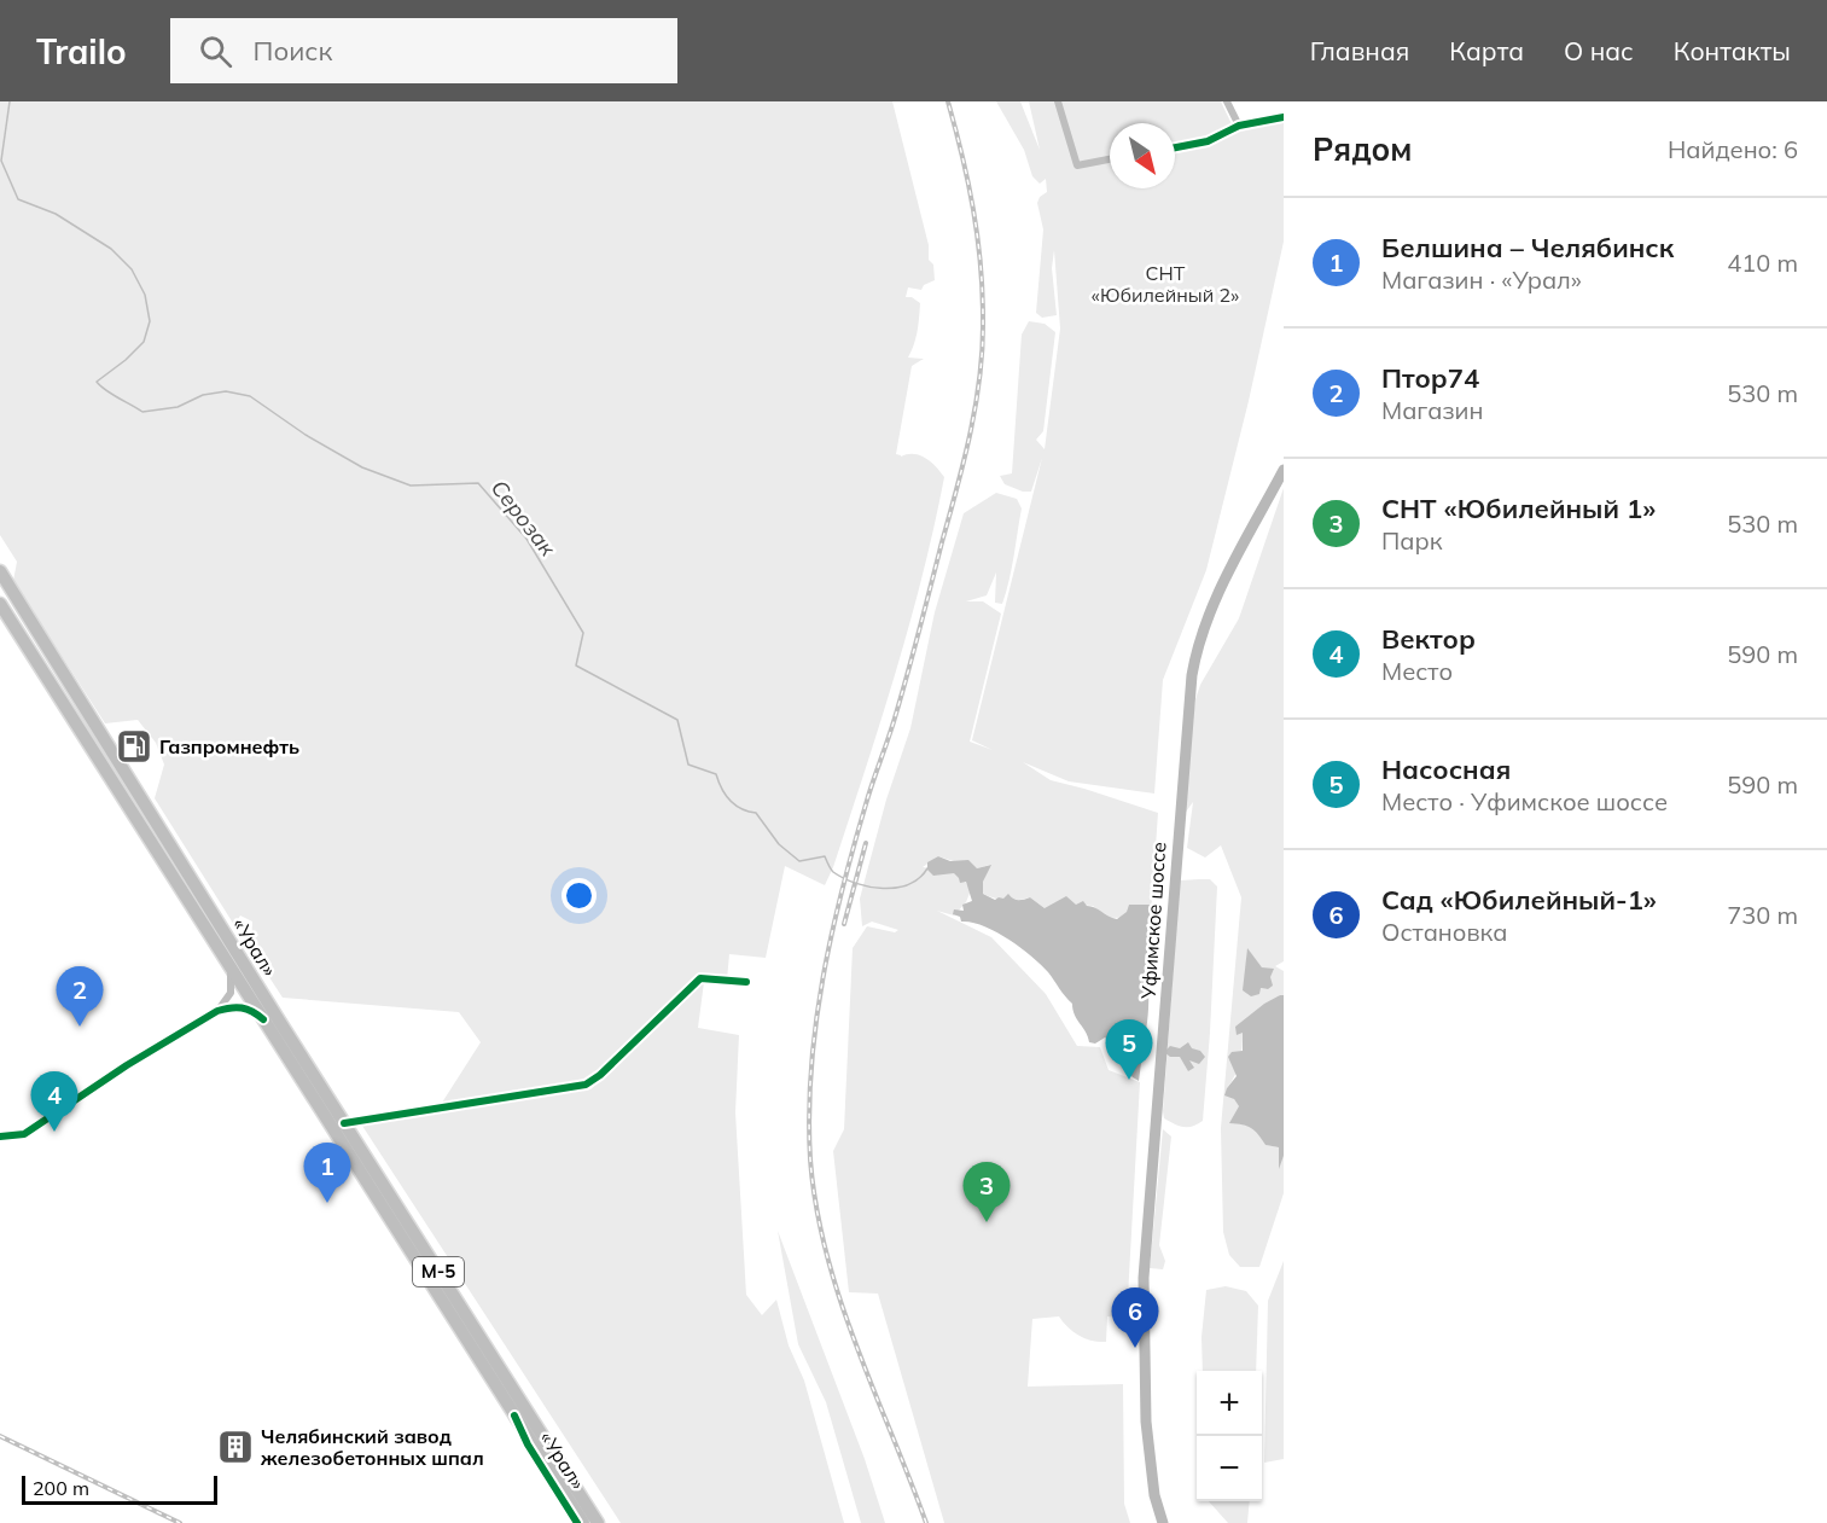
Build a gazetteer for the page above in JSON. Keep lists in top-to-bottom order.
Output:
{
  "streets": {
    "main road": ["Уфимское шоссе", "«Урал»", "М-5"]
  },
  "water": ["Серозак"],
  "parks": ["СНТ «Юбилейный 2»"],
  "places": {
    "fuel station": ["Газпромнефть"],
    "building": ["Челябинский завод железобетонных шпал"]
  },
  "scale_bar": "200 m",
  "north": "bottom right",
  "page": {
    "header": "Trailo",
    "search": "Поиск",
    "nav": [
      "Главная",
      "Карта",
      "О нас",
      "Контакты"
    ],
    "heading": ["Рядом", "Найдено: 6"],
    "list": [
      {
        "mark": "1",
        "name": "Белшина – Челябинск",
        "note": "Магазин · «Урал»",
        "value": "410 m"
      },
      {
        "mark": "2",
        "name": "Птор74",
        "note": "Магазин",
        "value": "530 m"
      },
      {
        "mark": "3",
        "name": "СНТ «Юбилейный 1»",
        "note": "Парк",
        "value": "530 m"
      },
      {
        "mark": "4",
        "name": "Вектор",
        "note": "Место",
        "value": "590 m"
      },
      {
        "mark": "5",
        "name": "Насосная",
        "note": "Место · Уфимское шоссе",
        "value": "590 m"
      },
      {
        "mark": "6",
        "name": "Сад «Юбилейный-1»",
        "note": "Остановка",
        "value": "730 m"
      }
    ],
    "pins": [
      "2",
      "5",
      "4",
      "1",
      "3",
      "6"
    ],
    "map_buttons": ["+", "−"],
    "scale": "200 m"
  }
}
